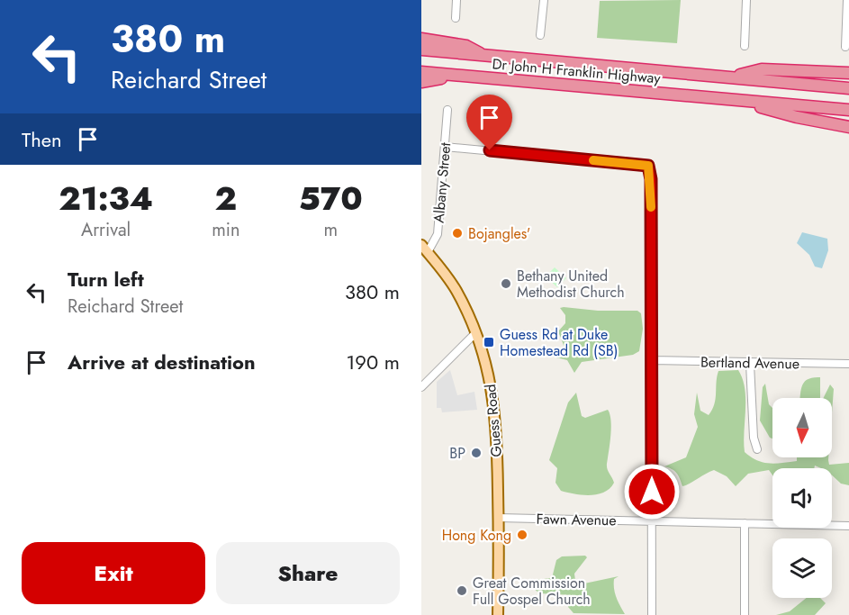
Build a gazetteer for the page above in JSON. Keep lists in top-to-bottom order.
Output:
{
  "streets": {
    "highway": ["Dr John H Franklin Highway"],
    "main road": ["Guess Road"],
    "street": ["Albany Street", "Bertland Avenue", "Fawn Avenue"]
  },
  "crossings": [
    ["Albany Street", "Guess Road"],
    ["Guess Road", "Fawn Avenue"]
  ],
  "places": {
    "other": [
      "Bojangles'",
      "Bethany United Methodist Church",
      "BP",
      "Hong Kong",
      "Great Commission Full Gospel Church"
    ],
    "transit": ["Guess Rd at Duke Homestead Rd (SB)"]
  },
  "north": "bottom",
  "page": {
    "turn": ["380 m", "Reichard Street"],
    "then": "Then",
    "eta": [
      "21:34",
      "Arrival",
      "2",
      "min",
      "570",
      "m"
    ],
    "list": [
      {
        "name": "Turn left",
        "note": "Reichard Street",
        "value": "380 m"
      },
      {
        "name": "Arrive at destination",
        "value": "190 m"
      }
    ],
    "buttons": ["Exit", "Share"]
  }
}
